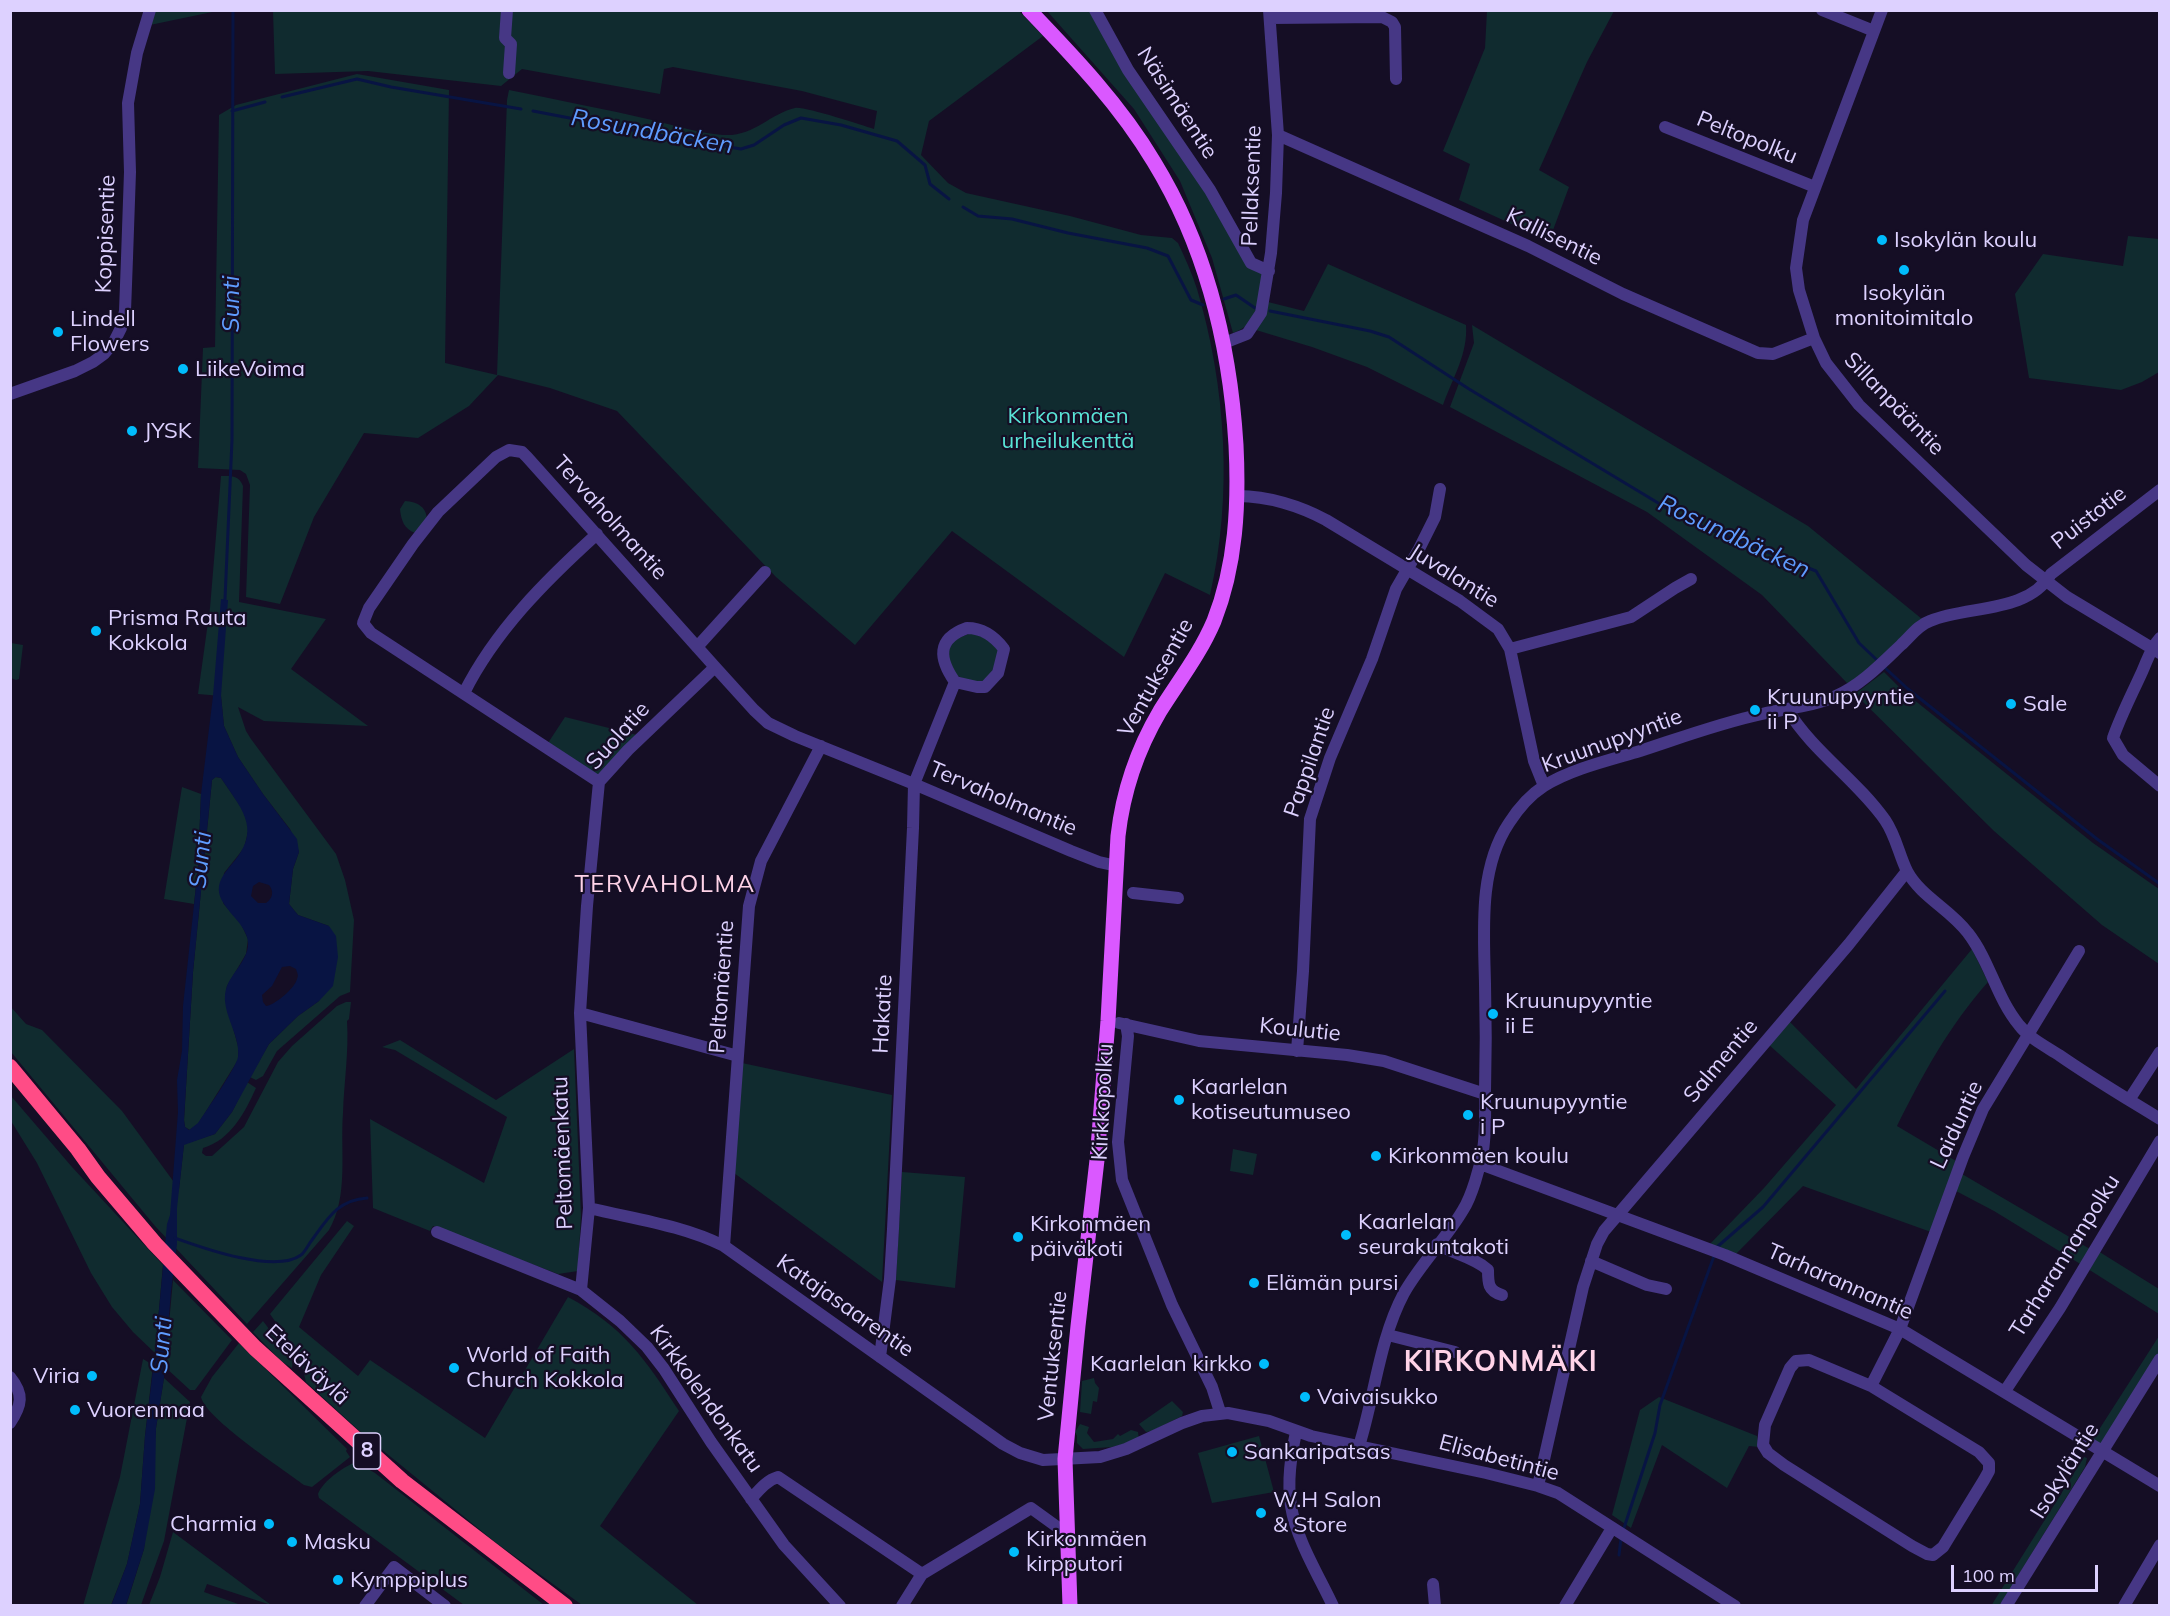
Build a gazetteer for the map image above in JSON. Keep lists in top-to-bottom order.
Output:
{
  "streets": {
    "highway": ["Eteläväylä", "8"],
    "main road": ["Ventuksentie"],
    "street": [
      "Näsimäentie",
      "Peltopolku",
      "Pellaksentie",
      "Koppisentie",
      "Kallisentie",
      "Sillanpääntie",
      "Tervaholmantie",
      "Puistotie",
      "Juvalantie",
      "Suolatie",
      "Kruunupyyntie",
      "Pappilantie",
      "Peltomäentie",
      "Hakatie",
      "Koulutie",
      "Salmentie",
      "Kirkkopolku",
      "Laiduntie",
      "Peltomäenkatu",
      "Tarharannanpolku",
      "Tarharannantie",
      "Katajasaarentie",
      "Kirkkolehdonkatu",
      "Elisabetintie",
      "Isokyläntie"
    ]
  },
  "crossings": [
    ["Näsimäentie", "Pellaksentie"],
    ["Peltopolku", "Sillanpääntie"],
    ["Pellaksentie", "Kallisentie"],
    ["Pellaksentie", "Ventuksentie"],
    ["Kallisentie", "Sillanpääntie"],
    ["Sillanpääntie", "Puistotie"],
    ["Sillanpääntie", "Kruunupyyntie"],
    ["Tervaholmantie", "Ventuksentie"],
    ["Tervaholmantie", "Suolatie"],
    ["Tervaholmantie", "Peltomäentie"],
    ["Tervaholmantie", "Hakatie"],
    ["Puistotie", "Kruunupyyntie"],
    ["Juvalantie", "Ventuksentie"],
    ["Juvalantie", "Kruunupyyntie"],
    ["Juvalantie", "Pappilantie"],
    ["Ventuksentie", "Koulutie"],
    ["Ventuksentie", "Katajasaarentie"],
    ["Suolatie", "Peltomäenkatu"],
    ["Kruunupyyntie", "Koulutie"],
    ["Kruunupyyntie", "Tarharannantie"],
    ["Kruunupyyntie", "Elisabetintie"],
    ["Pappilantie", "Koulutie"],
    ["Peltomäentie", "Katajasaarentie"],
    ["Hakatie", "Katajasaarentie"],
    ["Koulutie", "Kirkkopolku"],
    ["Salmentie", "Tarharannantie"],
    ["Salmentie", "Elisabetintie"],
    ["Kirkkopolku", "Katajasaarentie"],
    ["Kirkkopolku", "Elisabetintie"],
    ["Laiduntie", "Tarharannantie"],
    ["Peltomäenkatu", "Katajasaarentie"],
    ["Peltomäenkatu", "Kirkkolehdonkatu"],
    ["Tarharannanpolku", "Tarharannantie"],
    ["Tarharannantie", "Isokyläntie"],
    ["Katajasaarentie", "Elisabetintie"]
  ],
  "districts": ["TERVAHOLMA", "KIRKONMÄKI"],
  "water": ["Rosundbäcken", "Sunti"],
  "parks": ["Kirkonmäen urheilukenttä"],
  "places": [
    "Isokylän koulu",
    "Isokylän monitoimitalo",
    "Lindell Flowers",
    "LiikeVoima",
    "JYSK",
    "Prisma Rauta Kokkola",
    "Sale",
    "Kruunupyyntie ii P",
    "Kruunupyyntie ii E",
    "Kaarlelan kotiseutumuseo",
    "Kruunupyyntie i P",
    "Kirkonmäen koulu",
    "Kaarlelan seurakuntakoti",
    "Kirkonmäen päiväkoti",
    "Elämän pursi",
    "Kaarlelan kirkko",
    "World of Faith Church Kokkola",
    "Viria",
    "Vaivaisukko",
    "Vuorenmaa",
    "Sankaripatsas",
    "W.H Salon & Store",
    "Charmia",
    "Masku",
    "Kirkonmäen kirpputori",
    "Kymppiplus"
  ],
  "scale_bar": "100 m"
}
